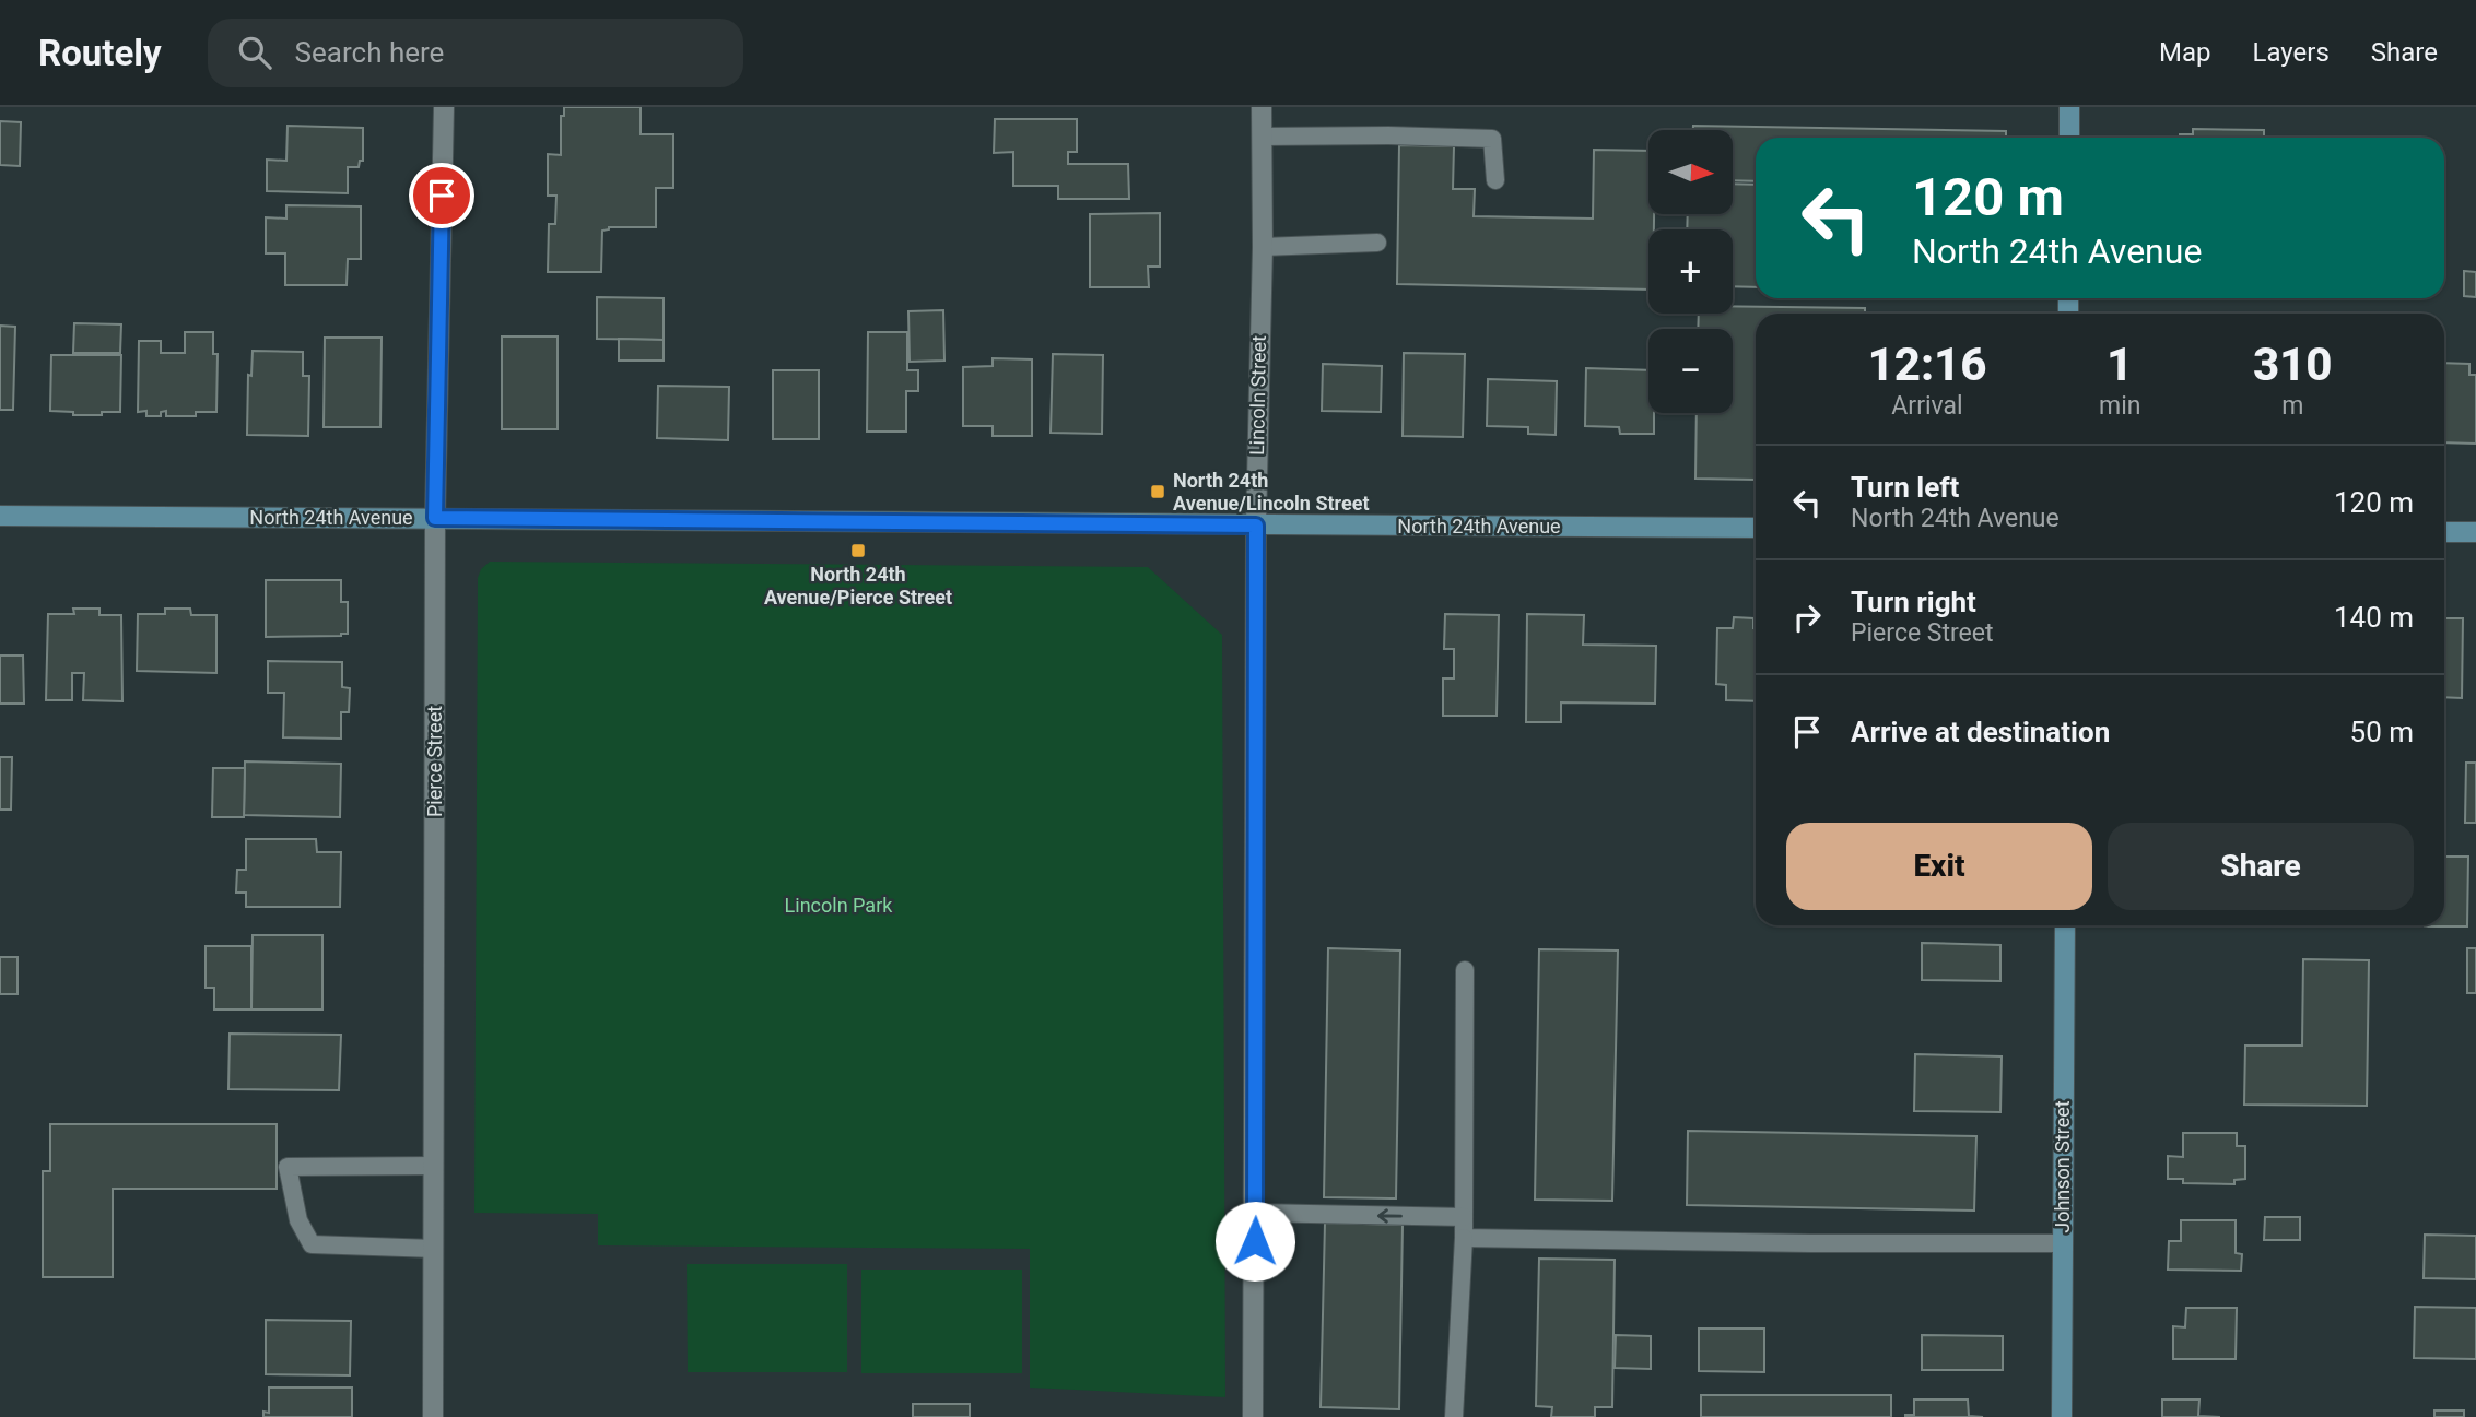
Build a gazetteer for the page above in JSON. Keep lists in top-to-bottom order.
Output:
{
  "streets": {
    "street": [
      "Lincoln Street",
      "North 24th Avenue",
      "Pierce Street",
      "Johnson Street"
    ]
  },
  "crossings": [
    ["Lincoln Street", "North 24th Avenue"],
    ["North 24th Avenue", "Pierce Street"]
  ],
  "parks": ["Lincoln Park"],
  "places": {
    "transit": ["North 24th Avenue/Lincoln Street", "North 24th Avenue/Pierce Street"]
  },
  "north": "right",
  "page": {
    "header": "Routely",
    "search": "Search here",
    "nav": ["Map", "Layers", "Share"],
    "map_buttons": ["+", "−"],
    "turn": ["120 m", "North 24th Avenue"],
    "eta": [
      "12:16",
      "Arrival",
      "1",
      "min",
      "310",
      "m"
    ],
    "list": [
      {
        "name": "Turn left",
        "note": "North 24th Avenue",
        "value": "120 m"
      },
      {
        "name": "Turn right",
        "note": "Pierce Street",
        "value": "140 m"
      },
      {
        "name": "Arrive at destination",
        "value": "50 m"
      }
    ],
    "buttons": ["Exit", "Share"]
  }
}
